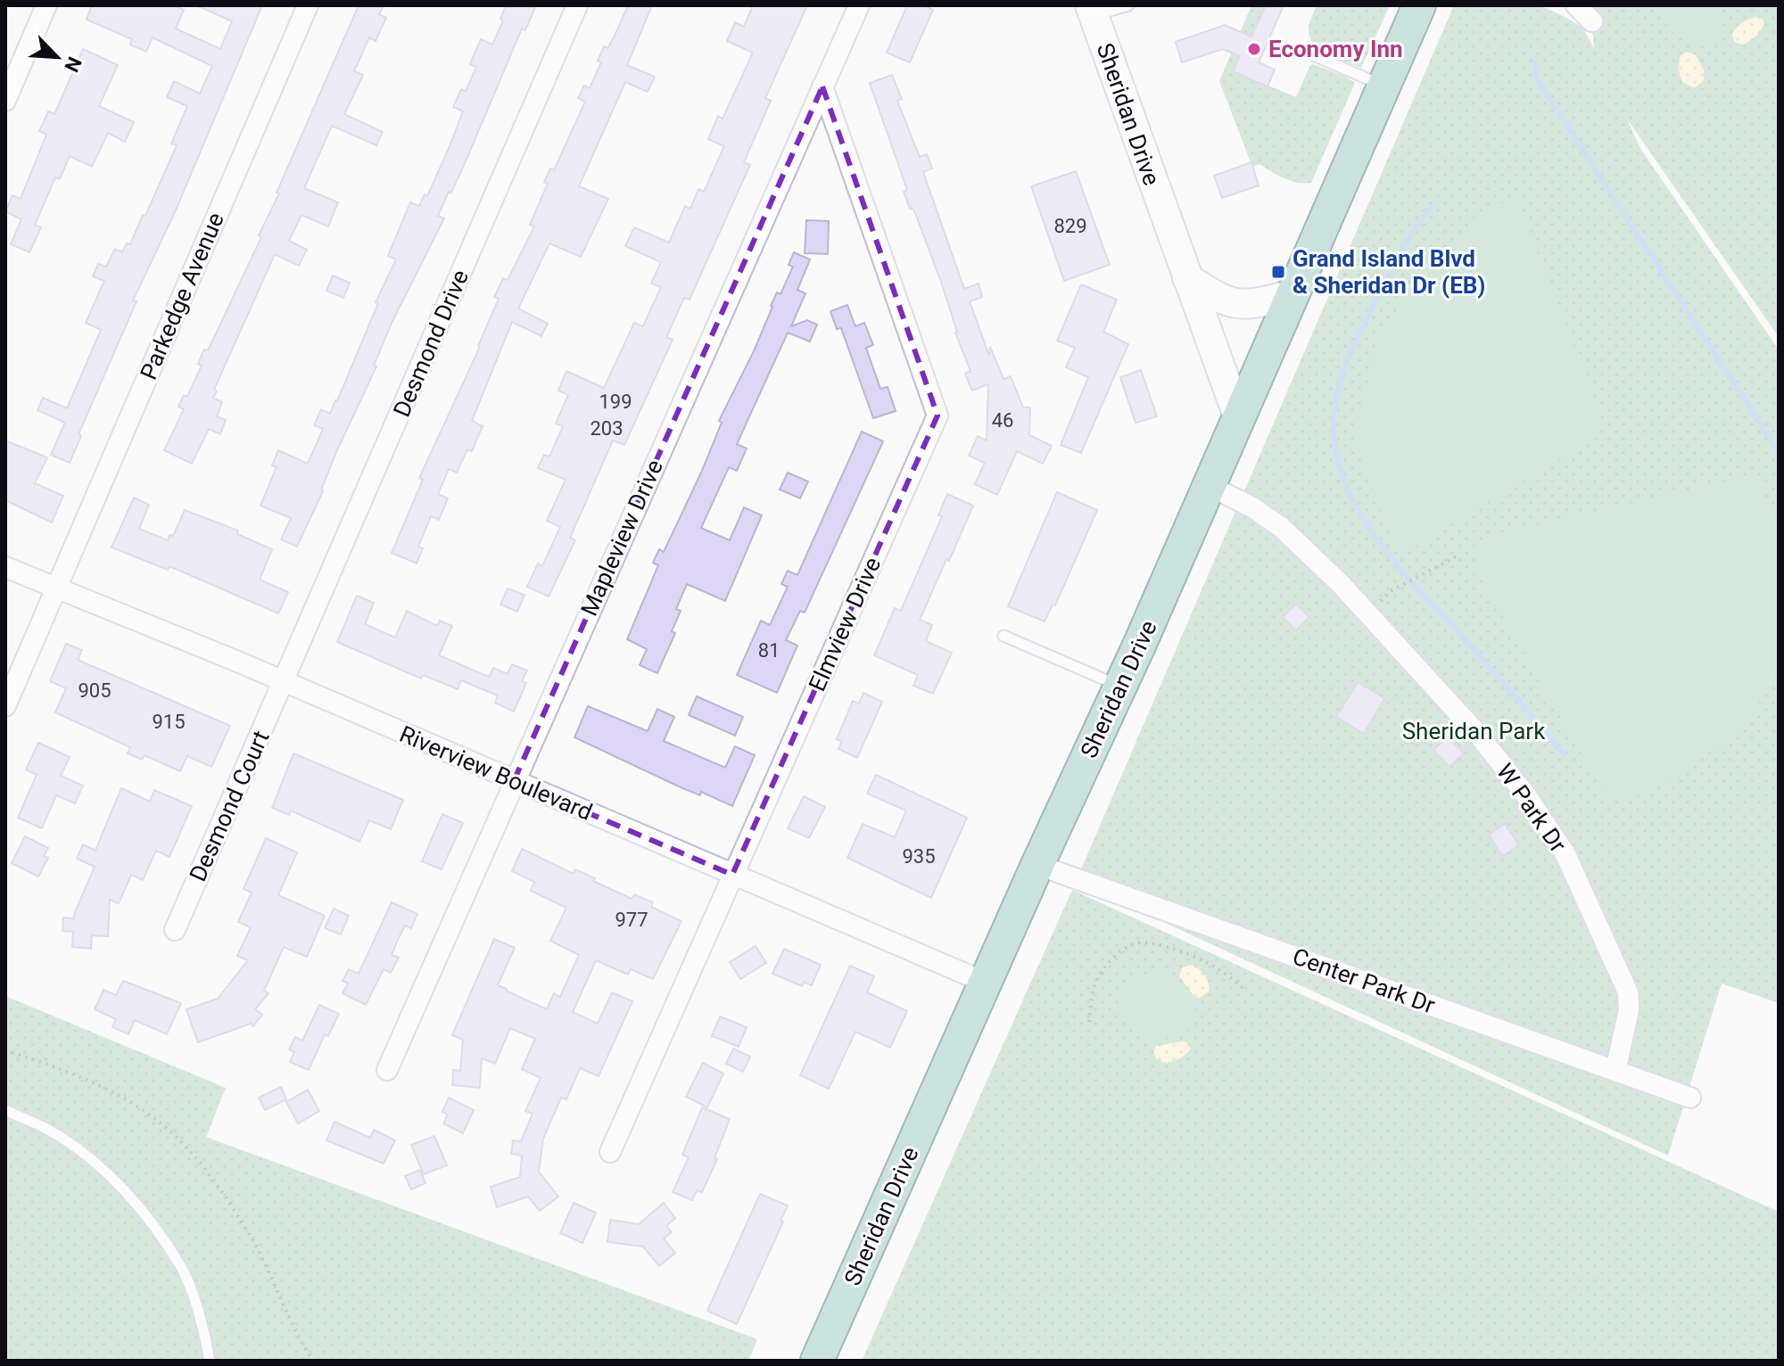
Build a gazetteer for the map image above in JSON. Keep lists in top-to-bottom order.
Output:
{
  "streets": {
    "main road": ["Sheridan Drive"],
    "street": [
      "Parkedge Avenue",
      "Desmond Drive",
      "Mapleview Drive",
      "Elmview Drive",
      "Riverview Boulevard",
      "Desmond Court",
      "W Park Dr",
      "Center Park Dr"
    ]
  },
  "crossings": [
    ["Sheridan Drive", "Riverview Boulevard"],
    ["Sheridan Drive", "W Park Dr"],
    ["Sheridan Drive", "Center Park Dr"],
    ["Parkedge Avenue", "Riverview Boulevard"],
    ["Desmond Drive", "Riverview Boulevard"],
    ["Desmond Drive", "Desmond Court"],
    ["Mapleview Drive", "Elmview Drive"],
    ["Mapleview Drive", "Riverview Boulevard"],
    ["Elmview Drive", "Riverview Boulevard"],
    ["Riverview Boulevard", "Desmond Court"],
    ["W Park Dr", "Center Park Dr"]
  ],
  "parks": ["Sheridan Park"],
  "places": {
    "other": ["Economy Inn"],
    "transit": ["Grand Island Blvd & Sheridan Dr (EB)"]
  },
  "house_numbers": [
    "829",
    "199",
    "46",
    "203",
    "81",
    "905",
    "915",
    "935",
    "977"
  ],
  "north": "bottom right"
}
